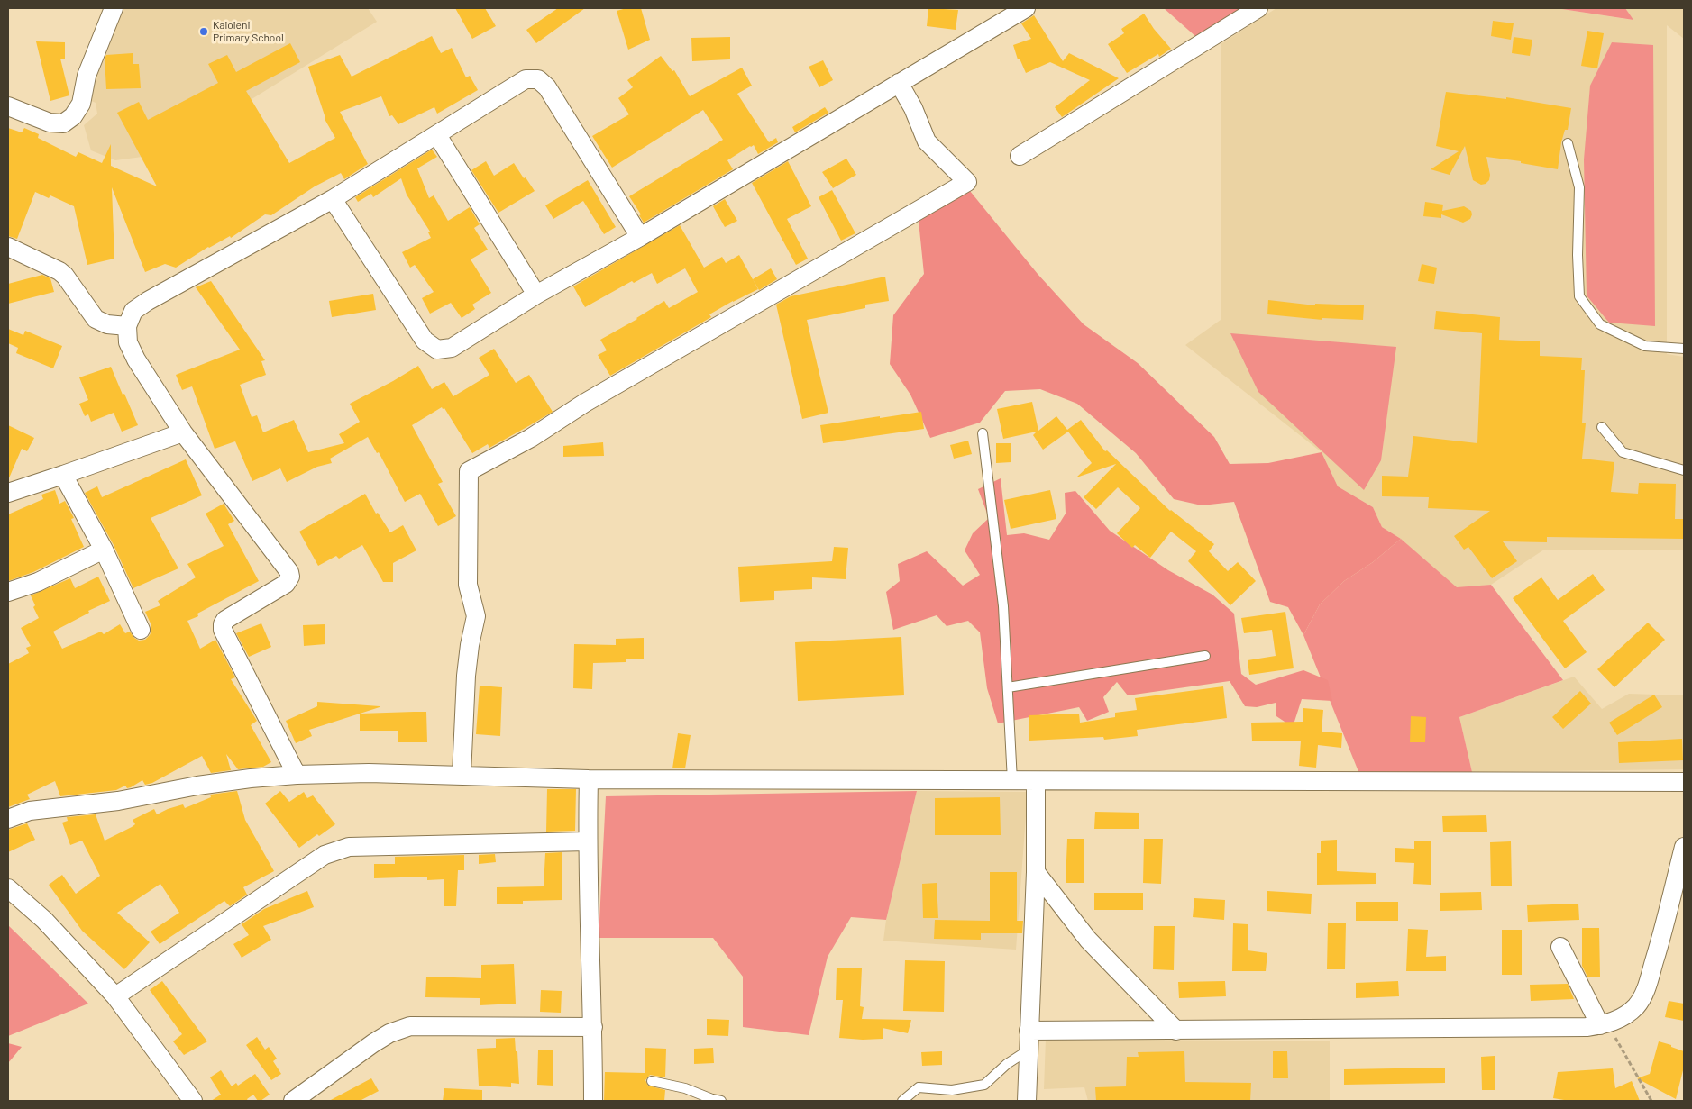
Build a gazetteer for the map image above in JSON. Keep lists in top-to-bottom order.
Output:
{
  "places": ["Kaloleni Primary School"]
}
